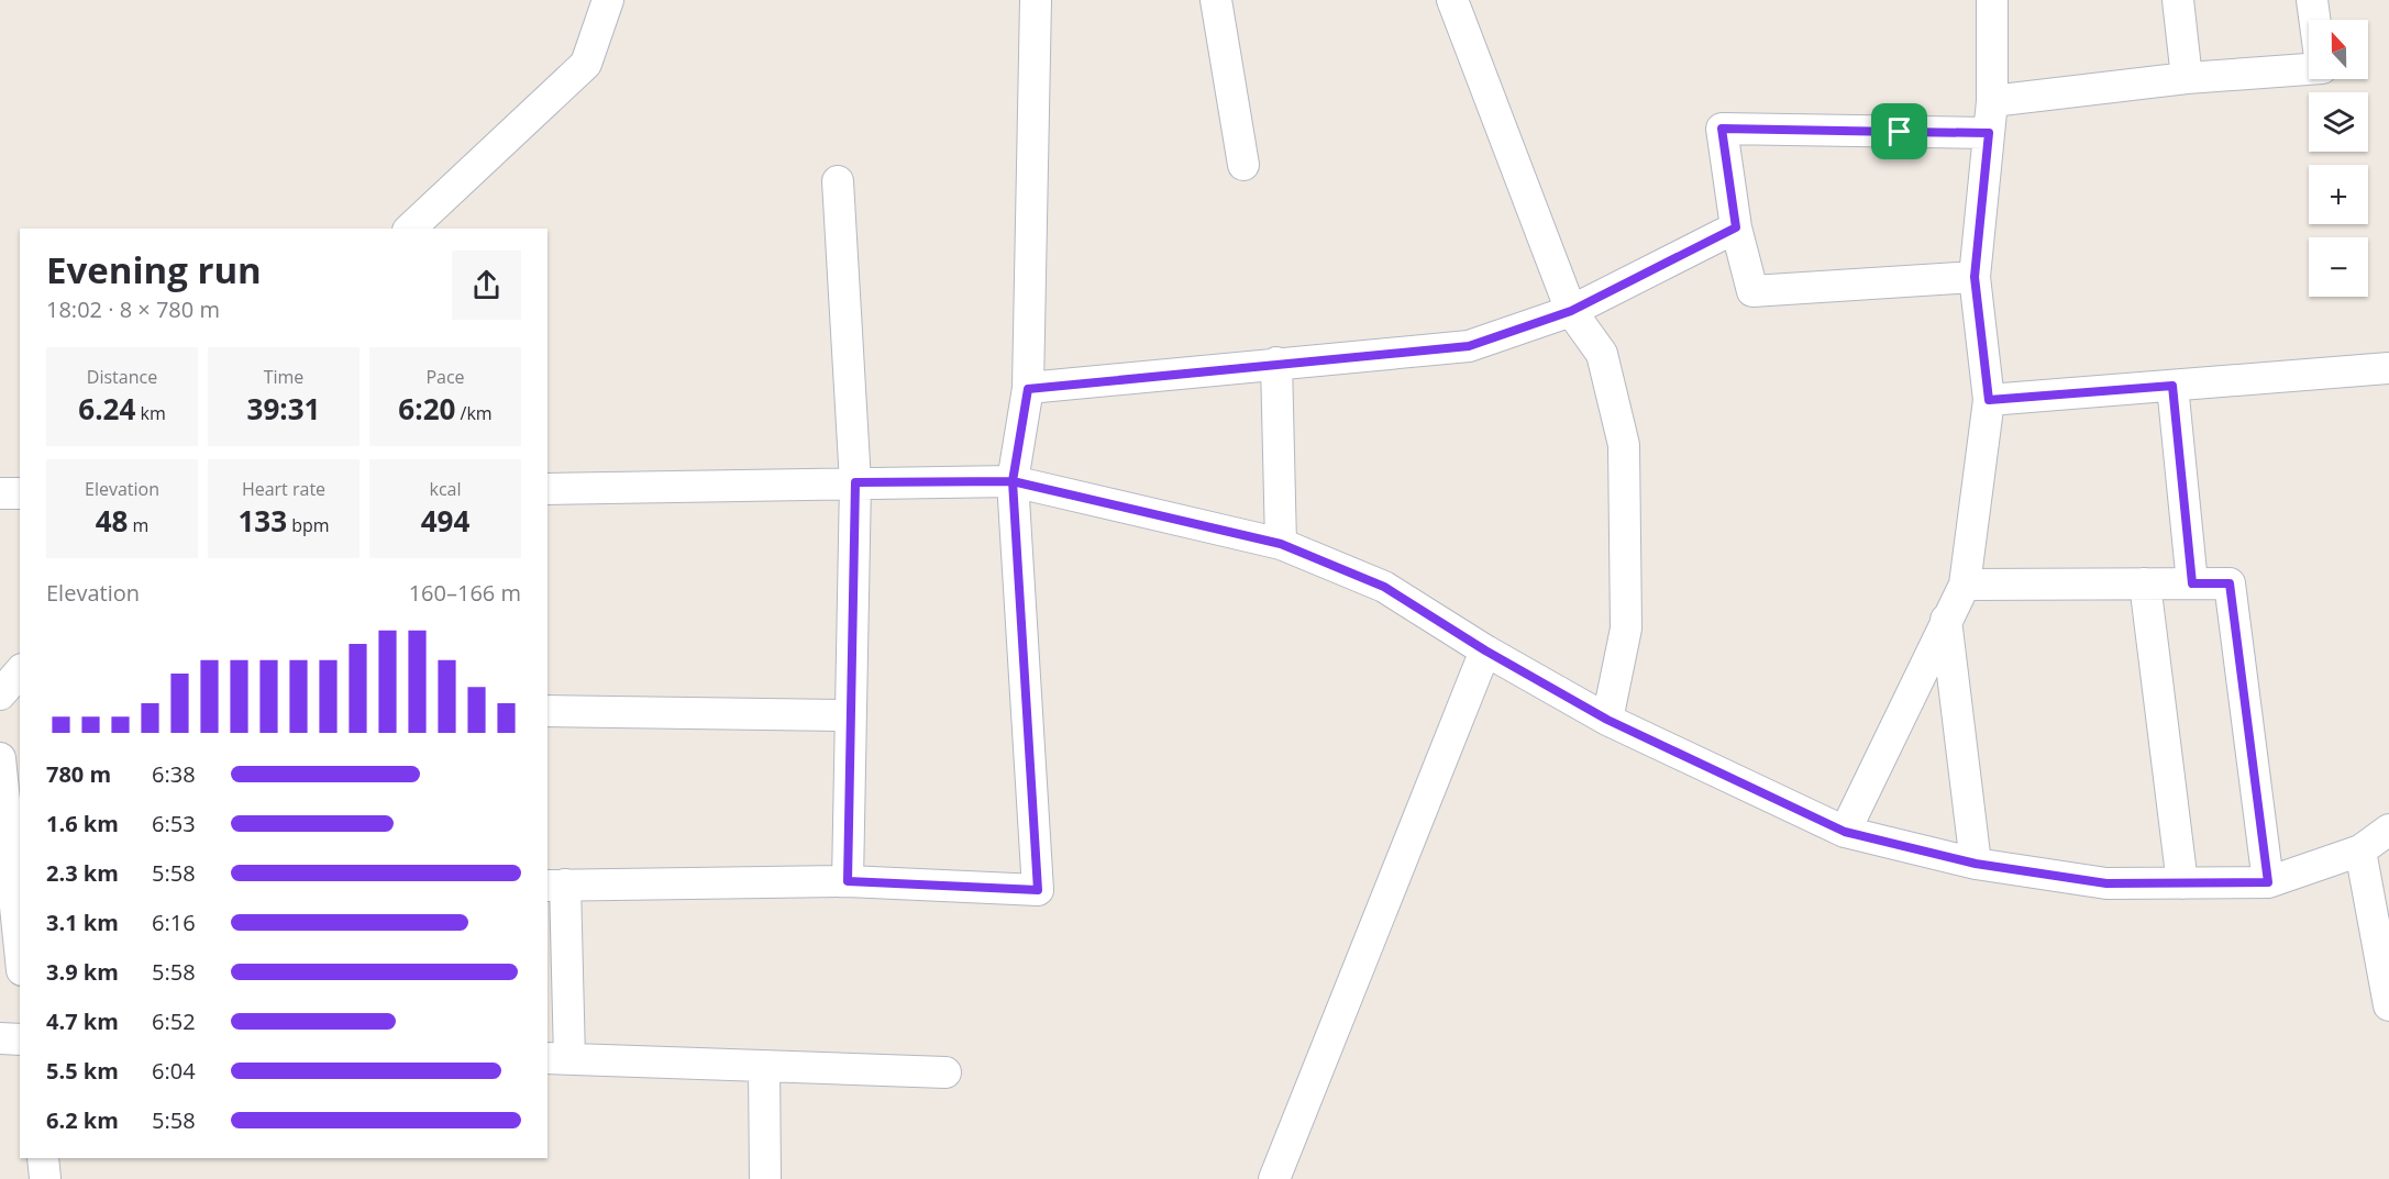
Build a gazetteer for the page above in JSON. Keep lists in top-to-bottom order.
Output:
{
  "north": "top",
  "page": {
    "map_buttons": ["+", "−"],
    "heading": ["Evening run", "18:02 · 8 × 780 m"],
    "stats": [
      ["Distance", "6.24 km"],
      ["Time", "39:31"],
      ["Pace", "6:20 /km"],
      ["Elevation", "48 m"],
      ["Heart rate", "133 bpm"],
      ["kcal", "494"]
    ],
    "chart": ["Elevation", "160–166 m"],
    "list": [
      {
        "name": "780 m",
        "note": "6:38"
      },
      {
        "name": "1.6 km",
        "note": "6:53"
      },
      {
        "name": "2.3 km",
        "note": "5:58"
      },
      {
        "name": "3.1 km",
        "note": "6:16"
      },
      {
        "name": "3.9 km",
        "note": "5:58"
      },
      {
        "name": "4.7 km",
        "note": "6:52"
      },
      {
        "name": "5.5 km",
        "note": "6:04"
      },
      {
        "name": "6.2 km",
        "note": "5:58"
      }
    ]
  }
}
